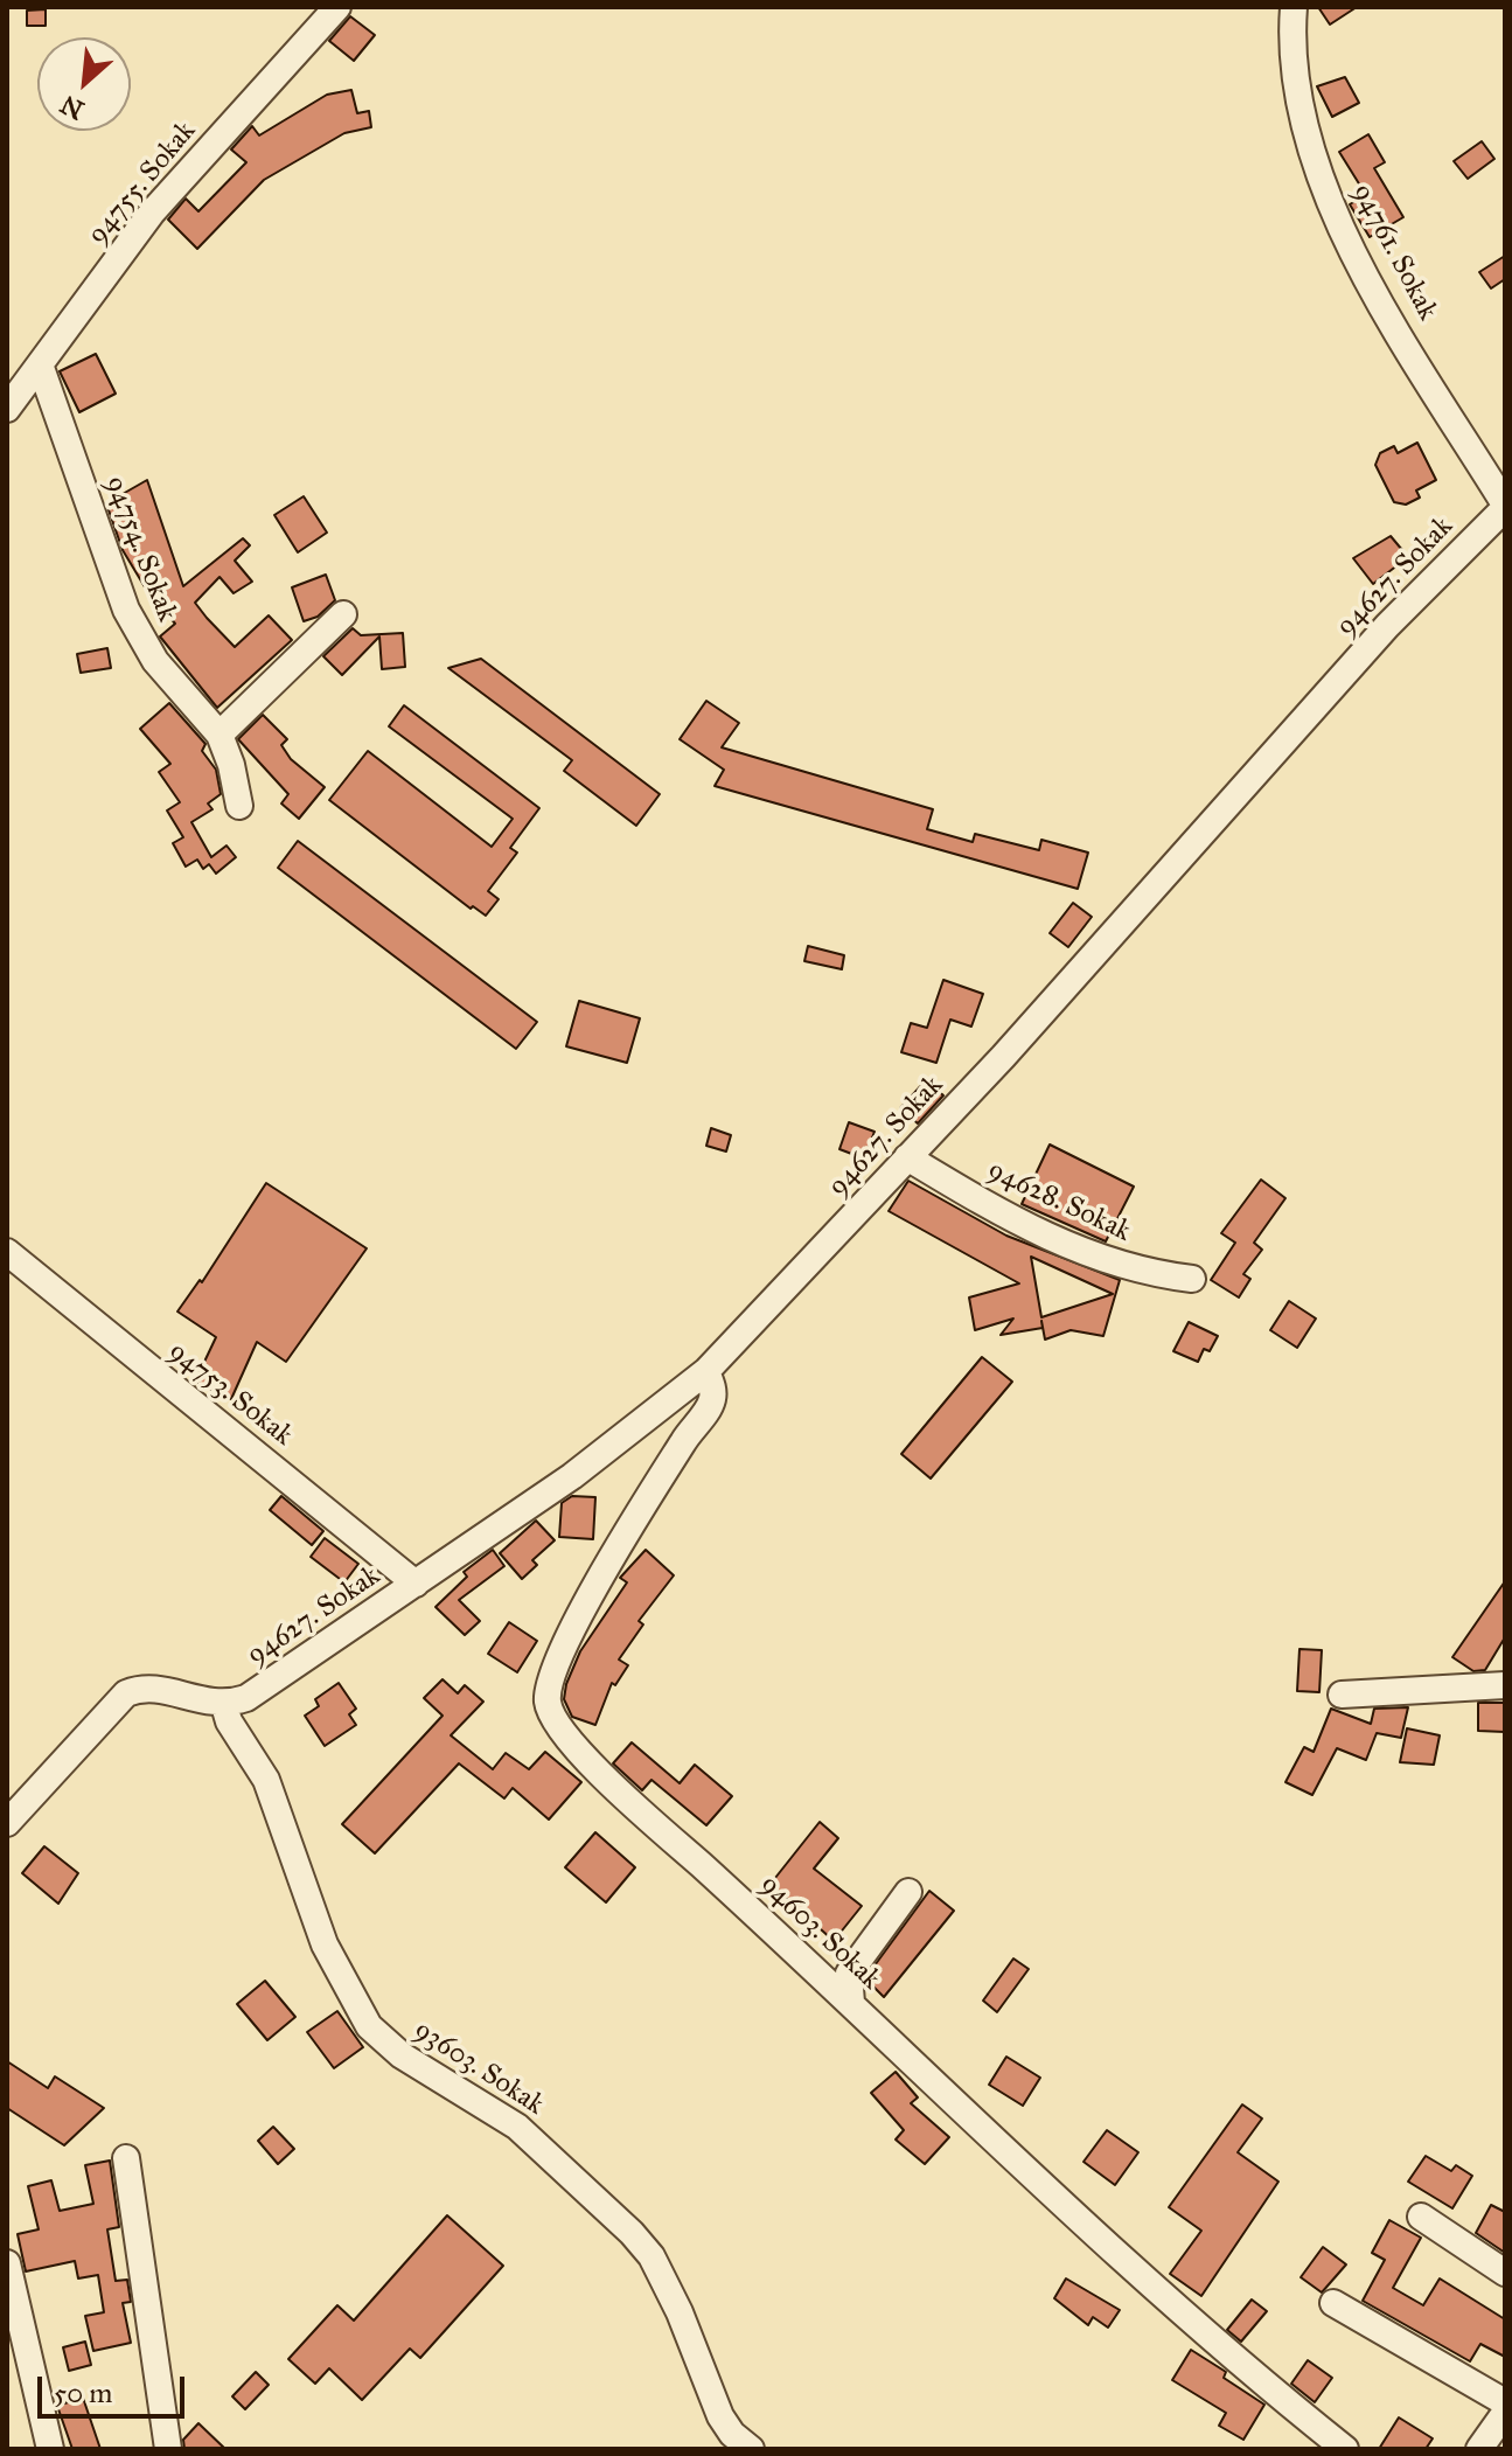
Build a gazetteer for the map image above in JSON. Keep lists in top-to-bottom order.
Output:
{
  "streets": {
    "street": [
      "94755. Sokak",
      "94761. Sokak",
      "94754. Sokak",
      "94627. Sokak",
      "94628. Sokak",
      "94753. Sokak",
      "94603. Sokak",
      "93603. Sokak"
    ]
  },
  "crossings": [
    ["94755. Sokak", "94754. Sokak"],
    ["94761. Sokak", "94627. Sokak"],
    ["94627. Sokak", "94628. Sokak"],
    ["94627. Sokak", "94753. Sokak"],
    ["94627. Sokak", "94603. Sokak"],
    ["94627. Sokak", "93603. Sokak"]
  ],
  "scale_bar": "50 m",
  "north": "bottom left"
}
